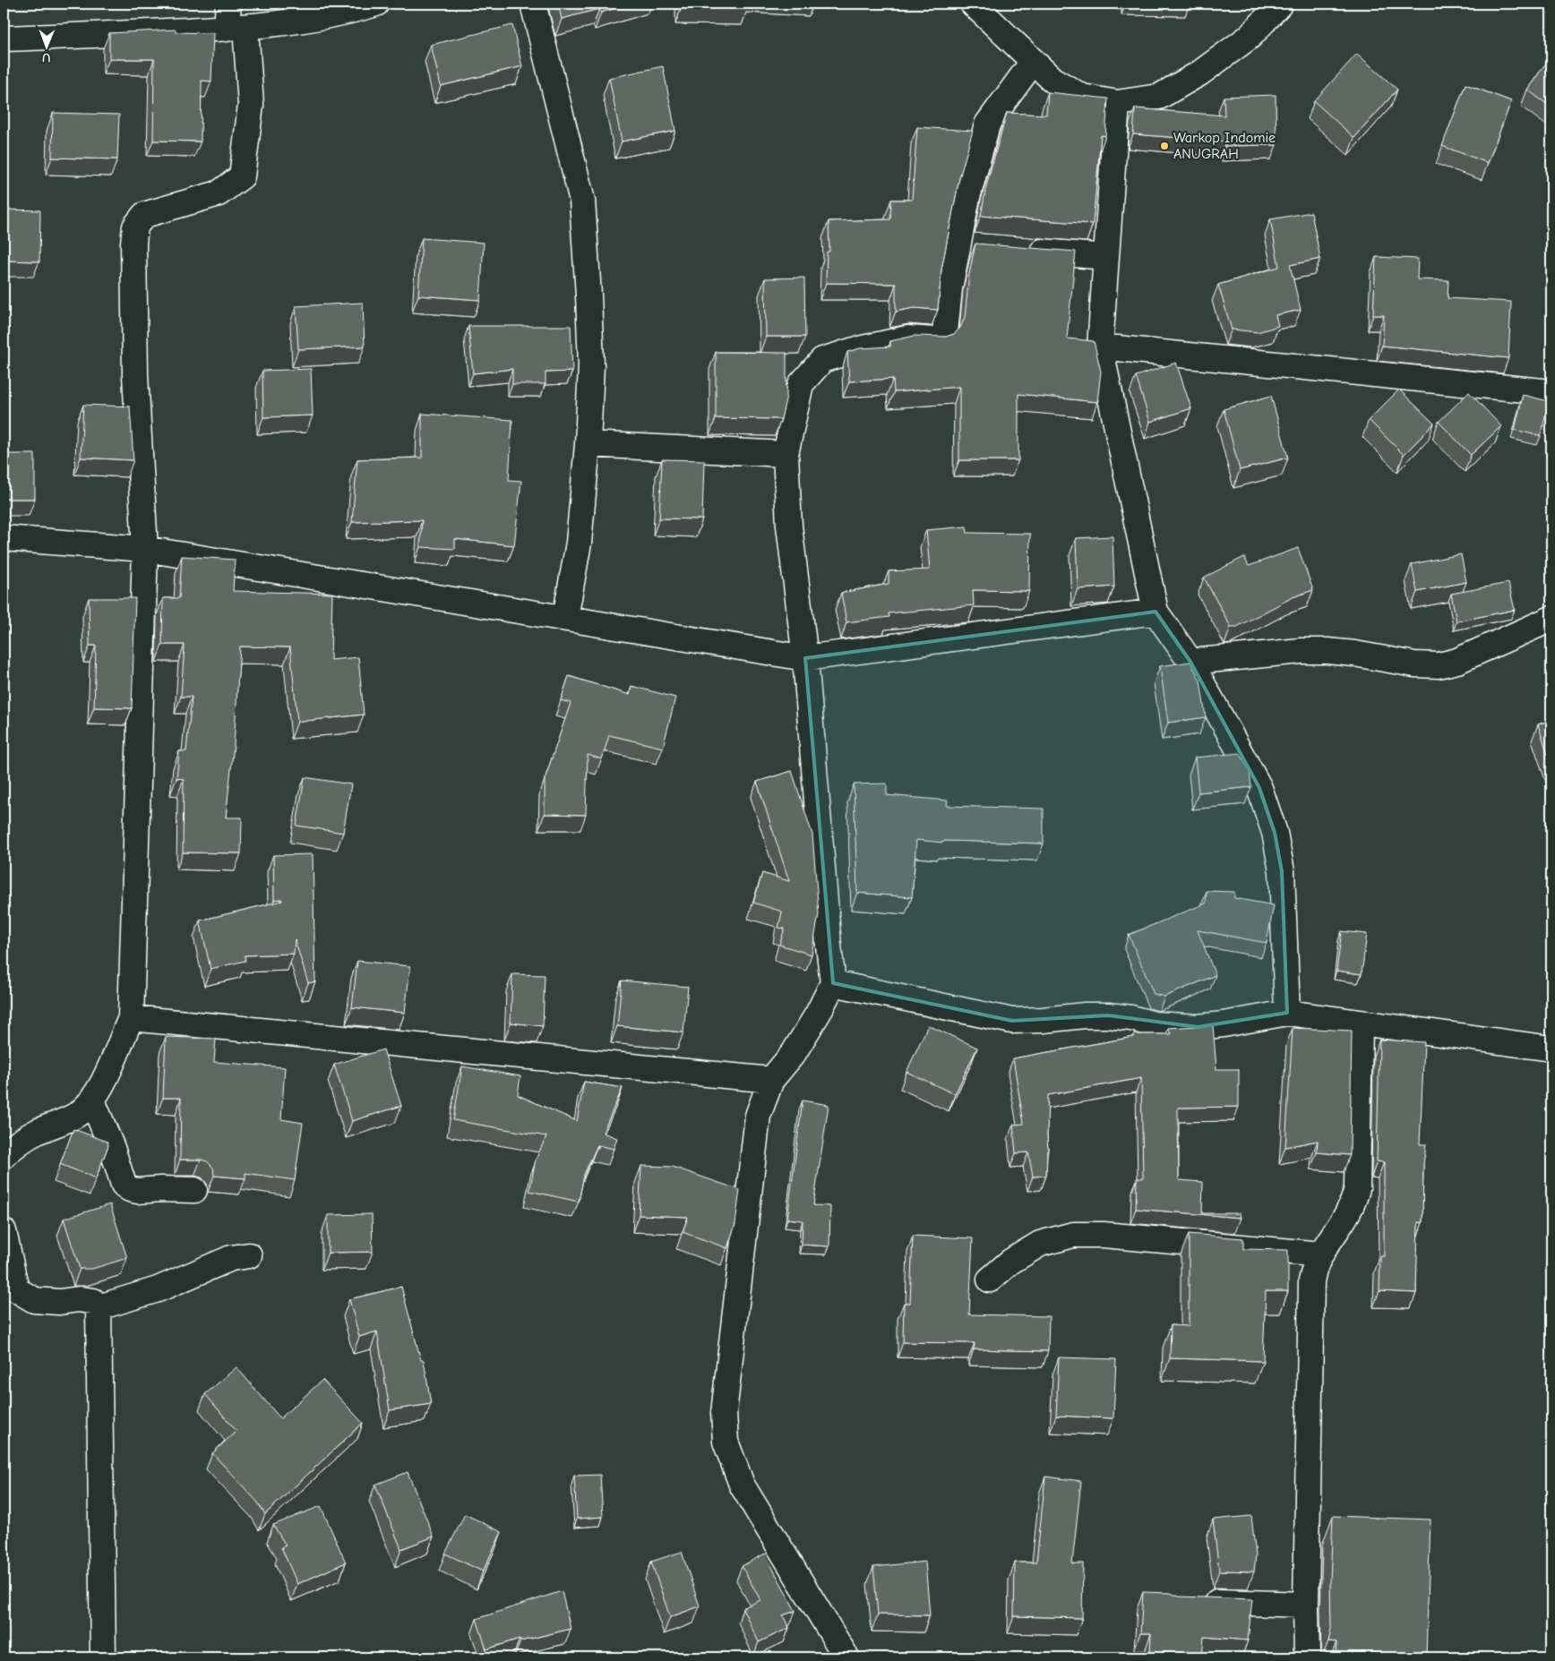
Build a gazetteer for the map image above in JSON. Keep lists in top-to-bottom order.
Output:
{
  "places": ["Warkop Indomie ANUGRAH"],
  "north": "bottom"
}
